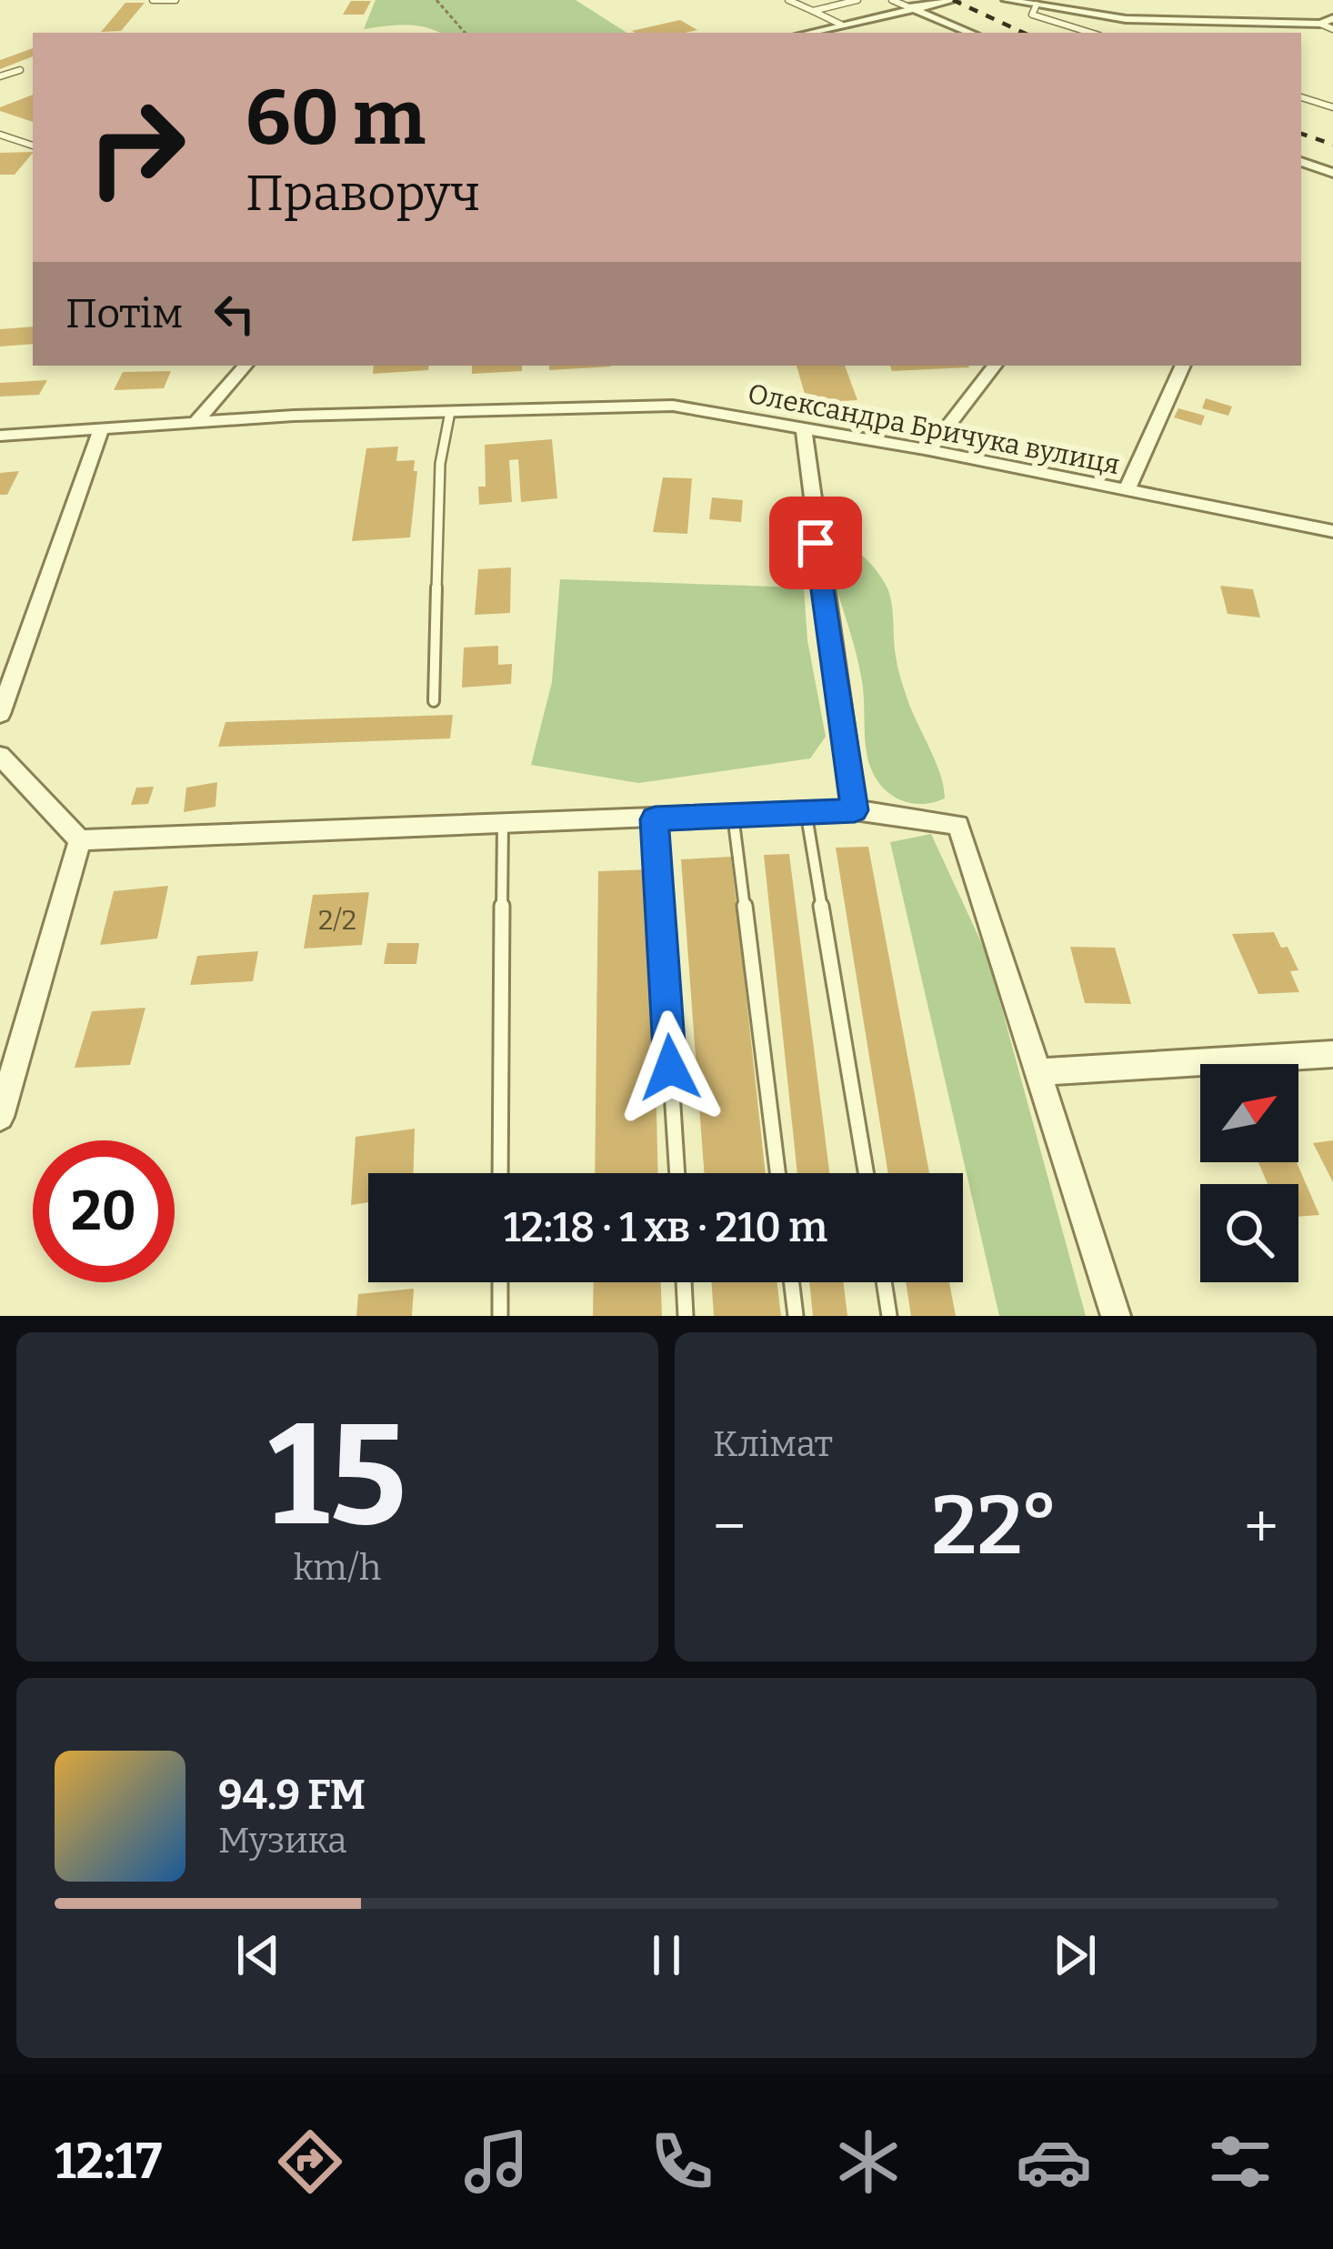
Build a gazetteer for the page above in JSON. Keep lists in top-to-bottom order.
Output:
{
  "streets": {
    "street": ["Олександра Бричука вулиця"]
  },
  "house_numbers": ["2/2"],
  "north": "top right",
  "page": {
    "turn": ["60 m", "Праворуч"],
    "then": "Потім",
    "limit": "20",
    "trip": "12:18 · 1 хв · 210 m",
    "tile": [
      ["15", "km/h"],
      "Клімат"
    ],
    "heat": ["−", "22°", "+"],
    "song": ["94.9 FM", "Музика"],
    "tabs": "12:17"
  }
}
